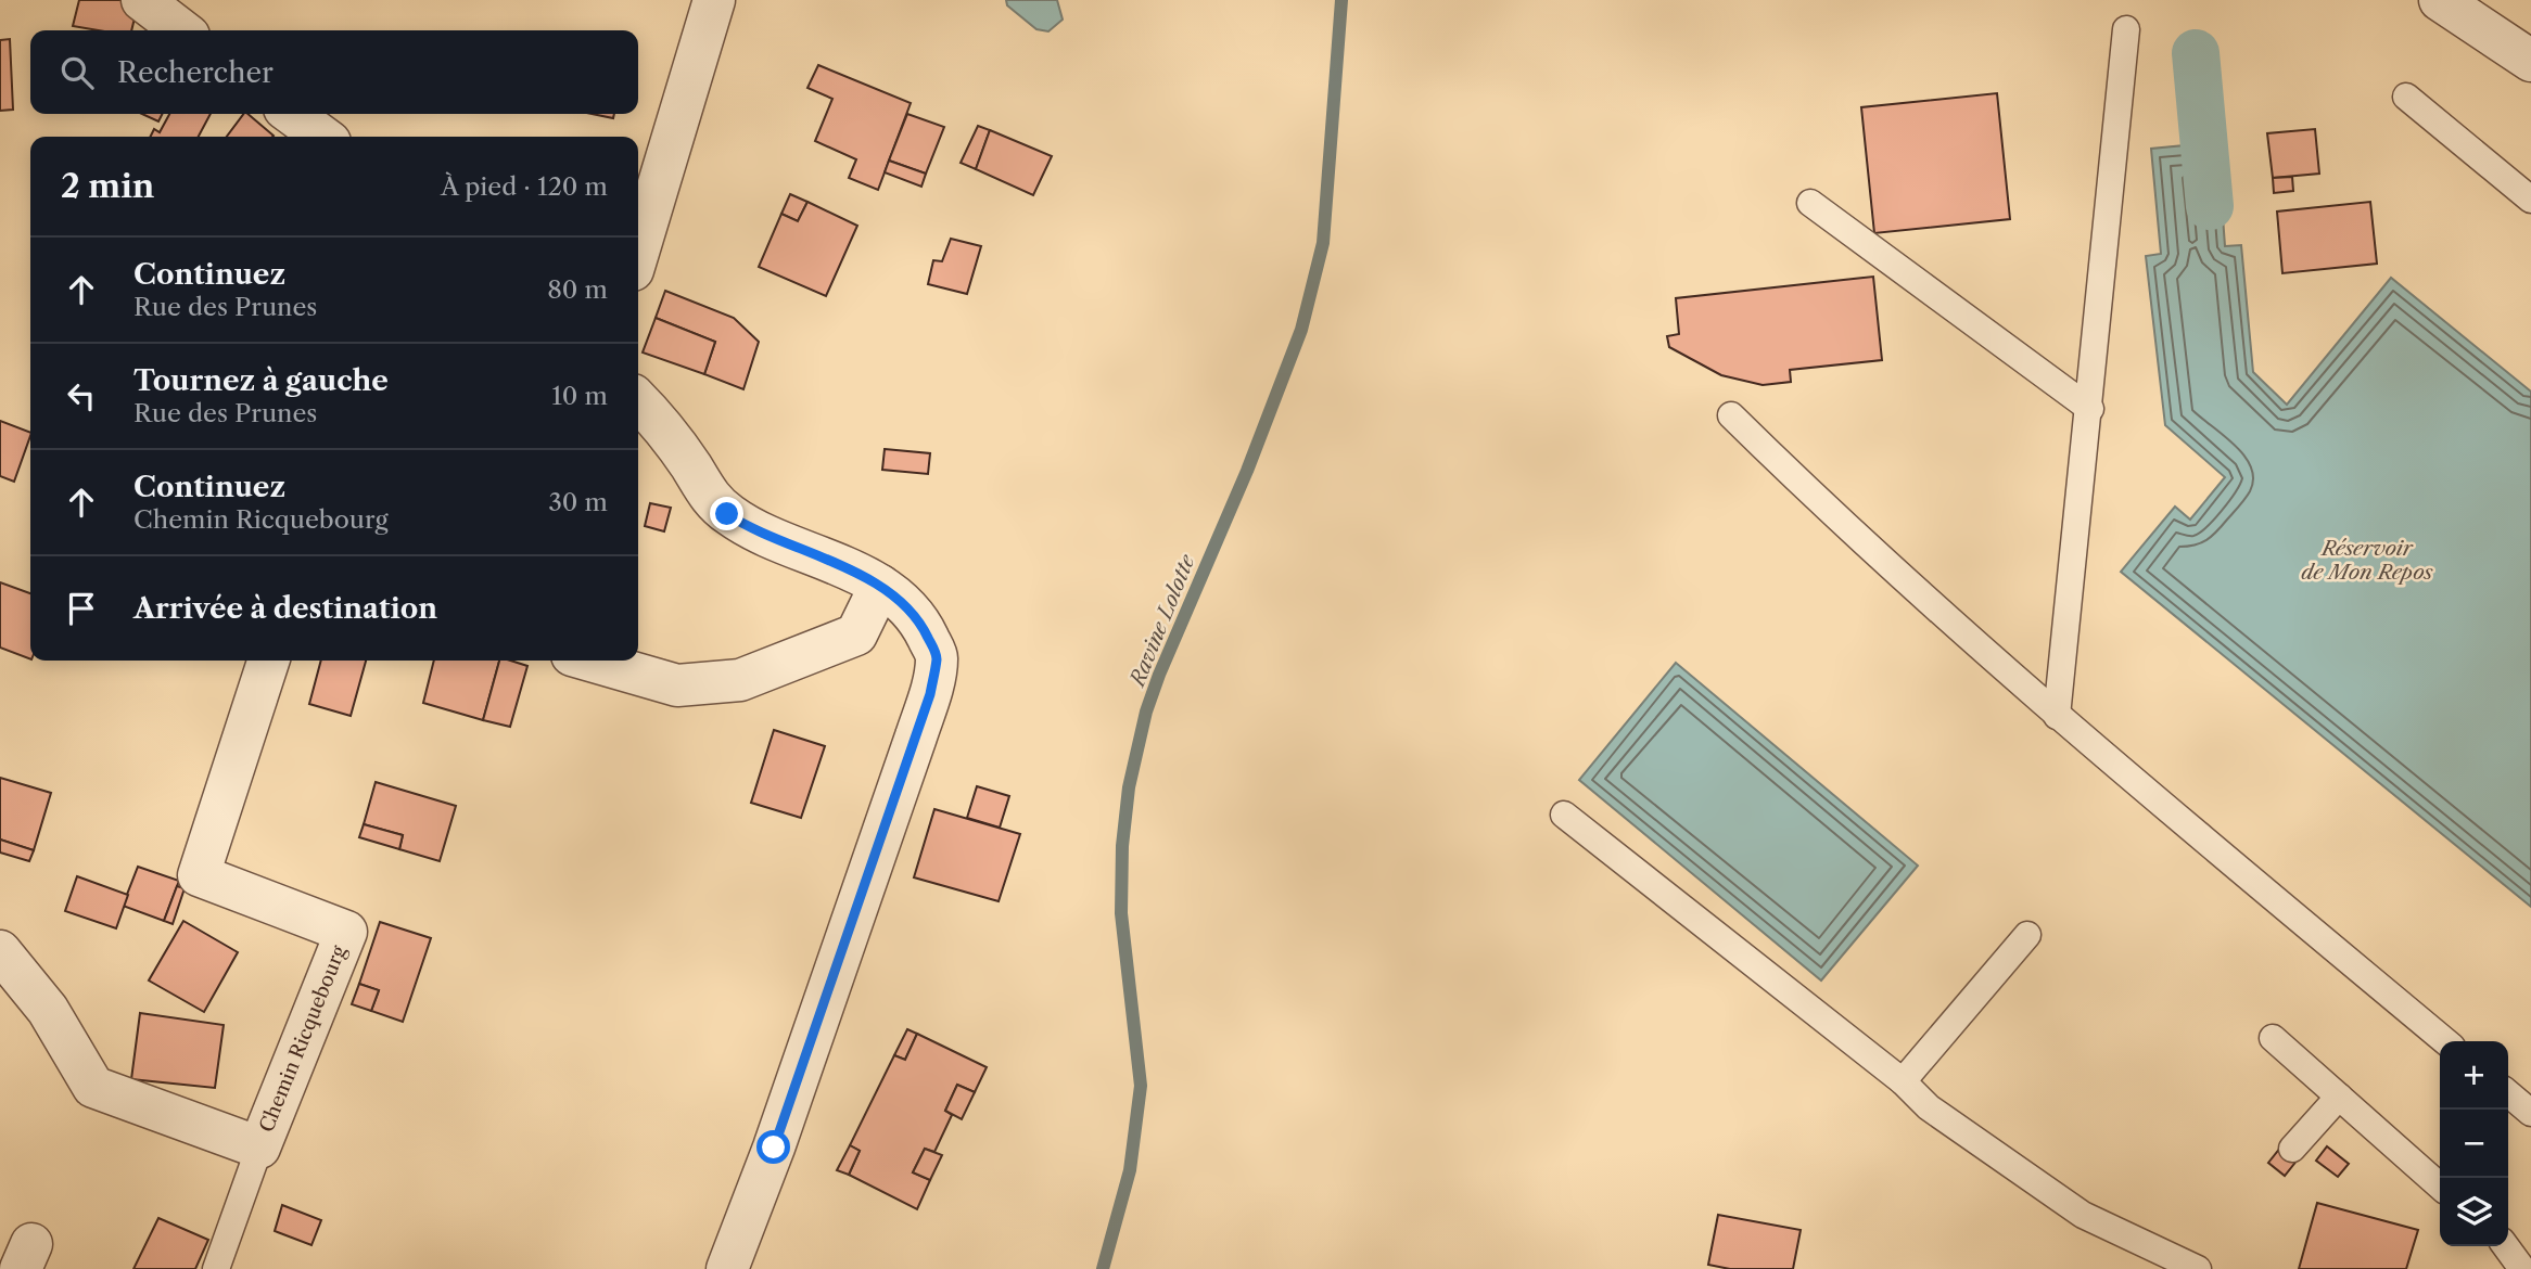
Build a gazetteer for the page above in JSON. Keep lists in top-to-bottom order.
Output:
{
  "streets": {
    "street": ["Chemin Ricquebourg"]
  },
  "water": ["Réservoir de Mon Repos", "Ravine Lolotte"],
  "page": {
    "search": "Rechercher",
    "heading": ["2 min", "À pied · 120 m"],
    "list": [
      ["Continuez", "Rue des Prunes", "80 m"],
      ["Tournez à gauche", "Rue des Prunes", "10 m"],
      ["Continuez", "Chemin Ricquebourg", "30 m"],
      "Arrivée à destination"
    ],
    "map_buttons": ["+", "−"]
  }
}
